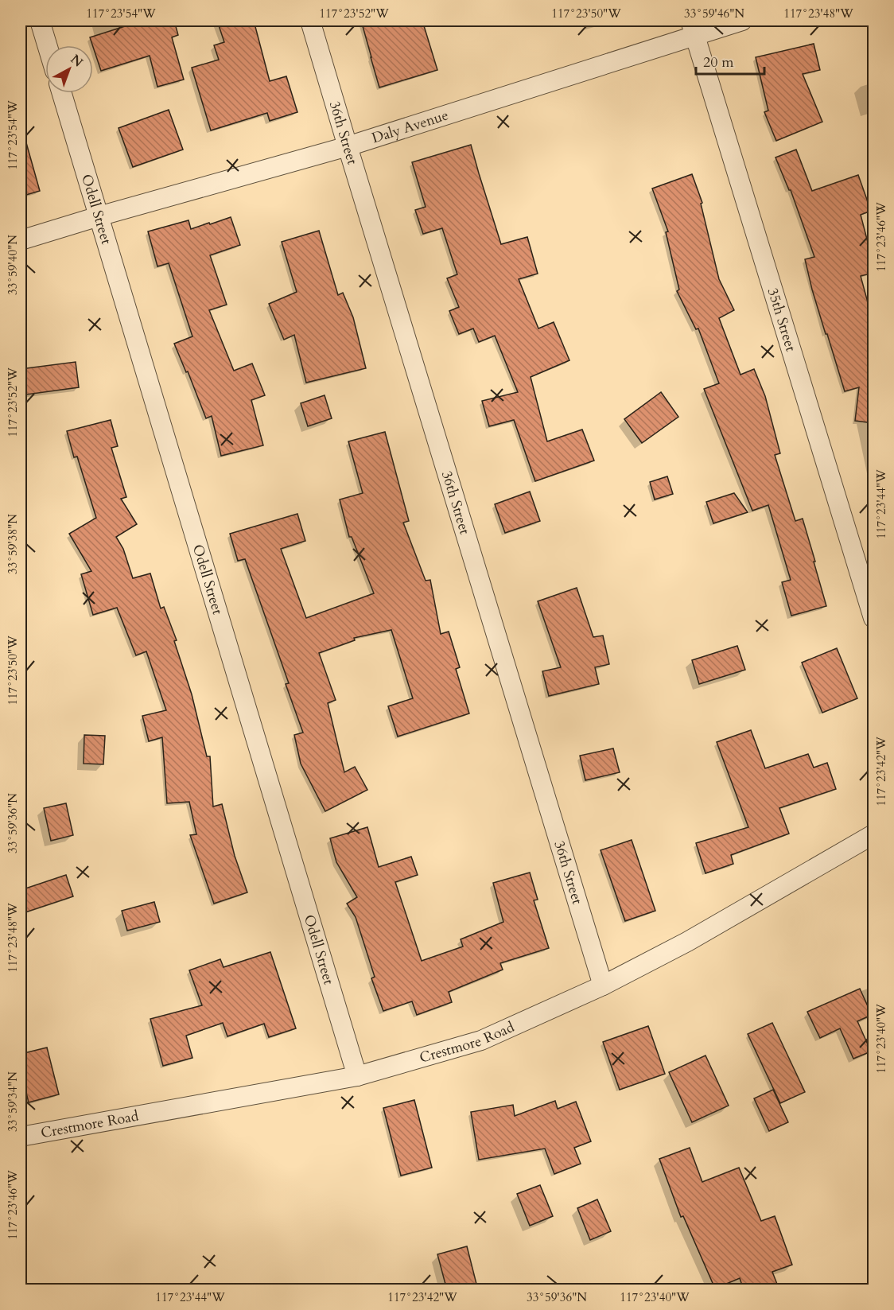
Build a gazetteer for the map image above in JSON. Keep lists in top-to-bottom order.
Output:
{
  "streets": {
    "street": [
      "Daly Avenue",
      "36th Street",
      "Odell Street",
      "35th Street",
      "Crestmore Road"
    ]
  },
  "crossings": [
    ["Daly Avenue", "36th Street"],
    ["Daly Avenue", "Odell Street"],
    ["Daly Avenue", "35th Street"],
    ["36th Street", "Crestmore Road"],
    ["Odell Street", "Crestmore Road"]
  ],
  "scale_bar": "20 m",
  "north": "top right",
  "coordinates": [
    "117°23'54\"W",
    "117°23'52\"W",
    "117°23'50\"W",
    "33°59'46\"N",
    "117°23'48\"W",
    "117°23'46\"W",
    "33°59'40\"N",
    "117°23'44\"W",
    "33°59'38\"N",
    "117°23'42\"W",
    "33°59'36\"N",
    "117°23'40\"W",
    "33°59'34\"N"
  ]
}
